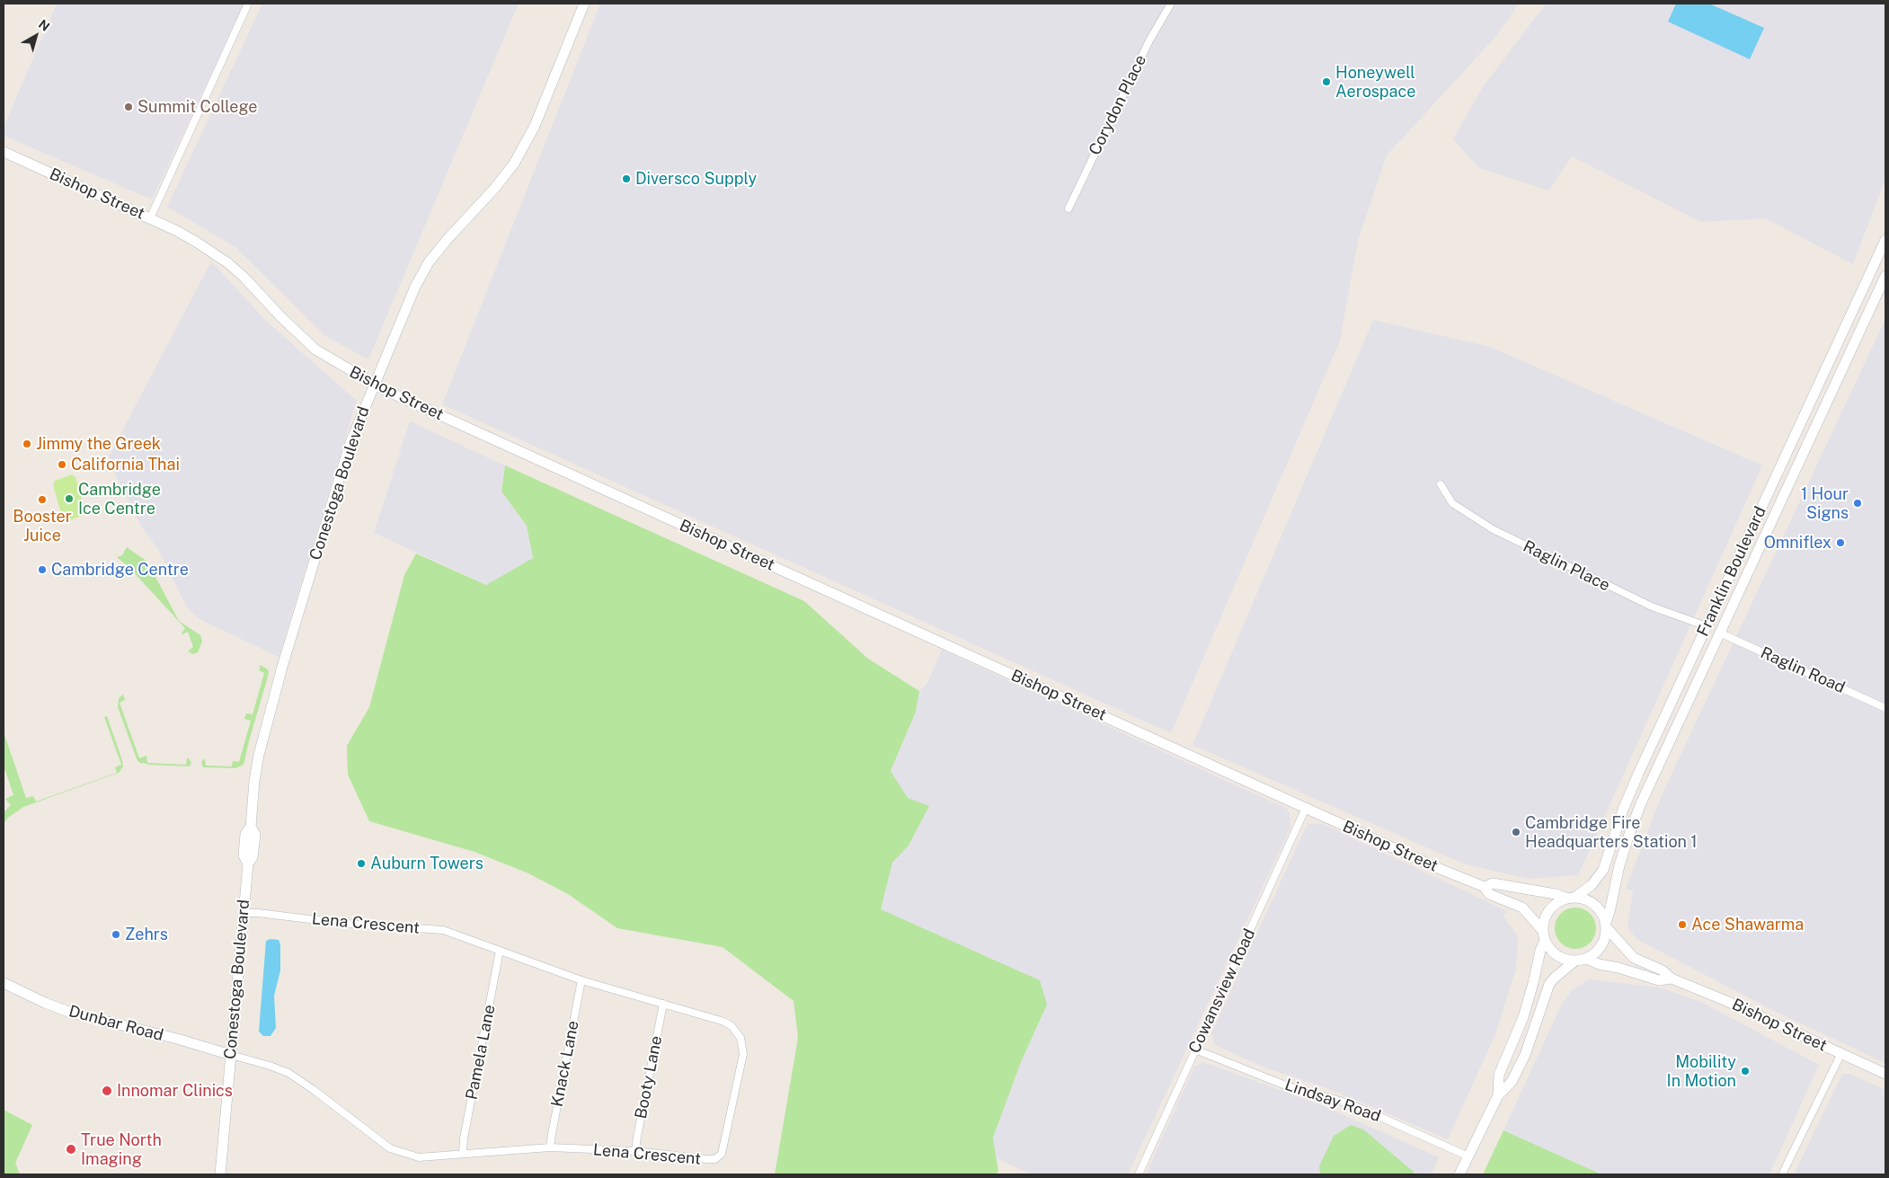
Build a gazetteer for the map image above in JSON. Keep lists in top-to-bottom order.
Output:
{
  "streets": {
    "main road": [
      "Bishop Street",
      "Conestoga Boulevard",
      "Franklin Boulevard",
      "Dunbar Road"
    ],
    "street": [
      "Corydon Place",
      "Raglin Place",
      "Raglin Road",
      "Lena Crescent",
      "Cowansview Road",
      "Pamela Lane",
      "Knack Lane",
      "Booty Lane",
      "Lindsay Road"
    ]
  },
  "crossings": [
    ["Bishop Street", "Conestoga Boulevard"],
    ["Bishop Street", "Franklin Boulevard"],
    ["Bishop Street", "Cowansview Road"],
    ["Conestoga Boulevard", "Lena Crescent"],
    ["Conestoga Boulevard", "Dunbar Road"],
    ["Raglin Place", "Franklin Boulevard"],
    ["Franklin Boulevard", "Raglin Road"],
    ["Lena Crescent", "Dunbar Road"],
    ["Lena Crescent", "Pamela Lane"],
    ["Lena Crescent", "Knack Lane"],
    ["Lena Crescent", "Booty Lane"],
    ["Cowansview Road", "Lindsay Road"]
  ],
  "places": [
    "Honeywell Aerospace",
    "Summit College",
    "Diversco Supply",
    "Jimmy the Greek",
    "California Thai",
    "Cambridge Ice Centre",
    "Booster Juice",
    "1 Hour Signs",
    "Omniflex",
    "Cambridge Centre",
    "Cambridge Fire Headquarters Station 1",
    "Auburn Towers",
    "Ace Shawarma",
    "Zehrs",
    "Mobility In Motion",
    "Innomar Clinics",
    "True North Imaging"
  ],
  "north": "top right"
}
